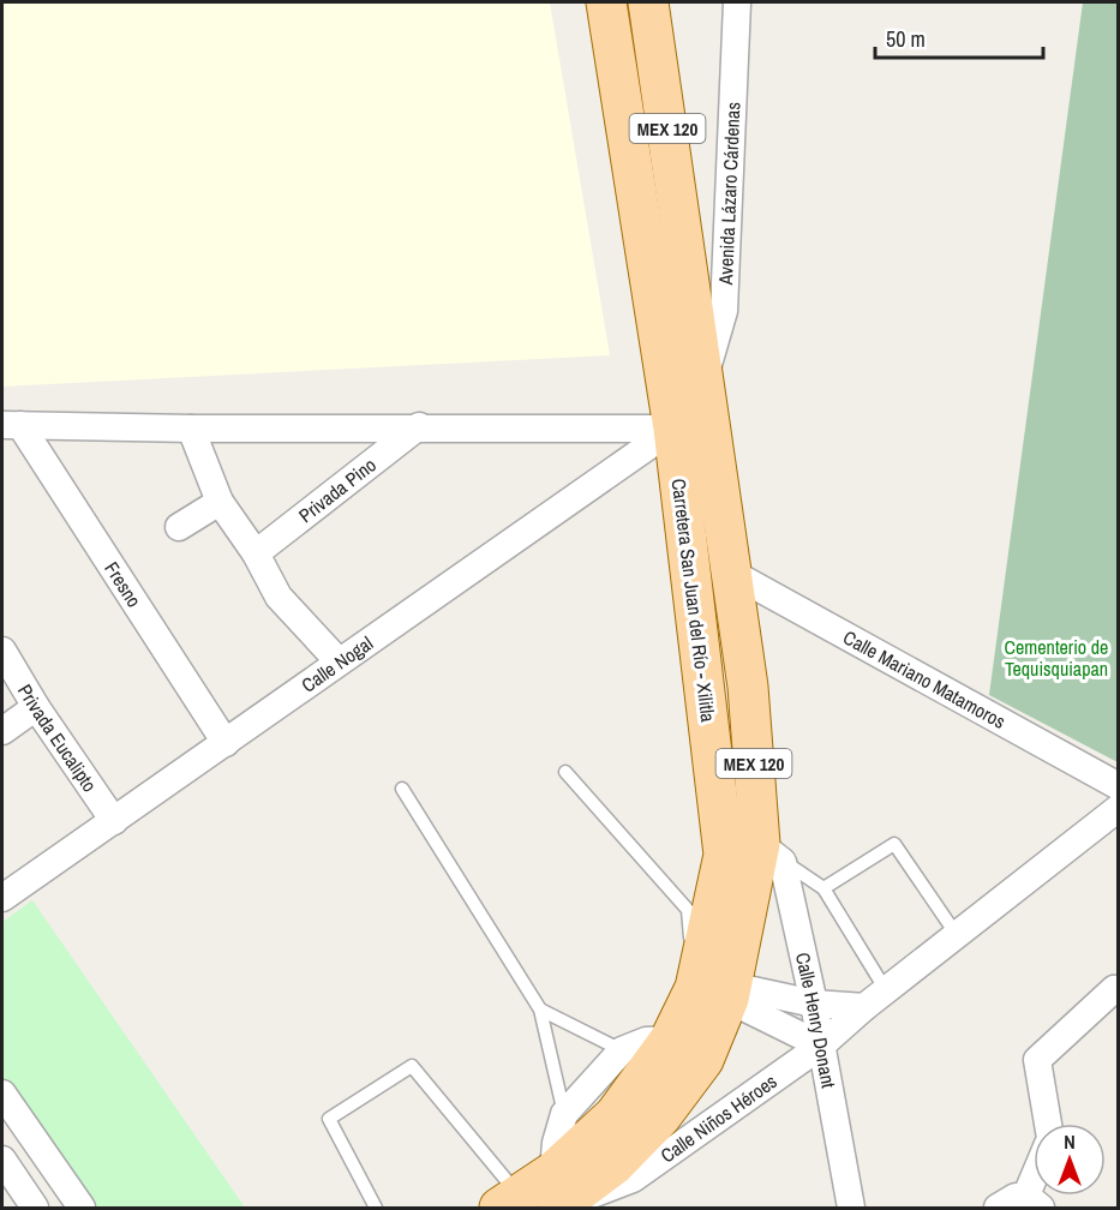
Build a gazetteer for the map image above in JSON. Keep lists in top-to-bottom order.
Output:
{
  "streets": {
    "main road": ["MEX 120", "Carretera San Juan del Río - Xilitla"],
    "street": [
      "Avenida Lázaro Cárdenas",
      "Privada Pino",
      "Fresno",
      "Calle Nogal",
      "Calle Mariano Matamoros",
      "Privada Eucalipto",
      "Calle Henry Donant",
      "Calle Niños Héroes"
    ]
  },
  "crossings": [
    ["Avenida Lázaro Cárdenas", "Carretera San Juan del Río - Xilitla"],
    ["Fresno", "Calle Nogal"],
    ["Carretera San Juan del Río - Xilitla", "Calle Nogal"],
    ["Carretera San Juan del Río - Xilitla", "Calle Mariano Matamoros"],
    ["Carretera San Juan del Río - Xilitla", "Calle Henry Donant"],
    ["Carretera San Juan del Río - Xilitla", "Calle Niños Héroes"],
    ["Calle Nogal", "Privada Eucalipto"],
    ["Calle Henry Donant", "Calle Niños Héroes"]
  ],
  "parks": ["Cementerio de Tequisquiapan"],
  "scale_bar": "50 m",
  "north": "top"
}
